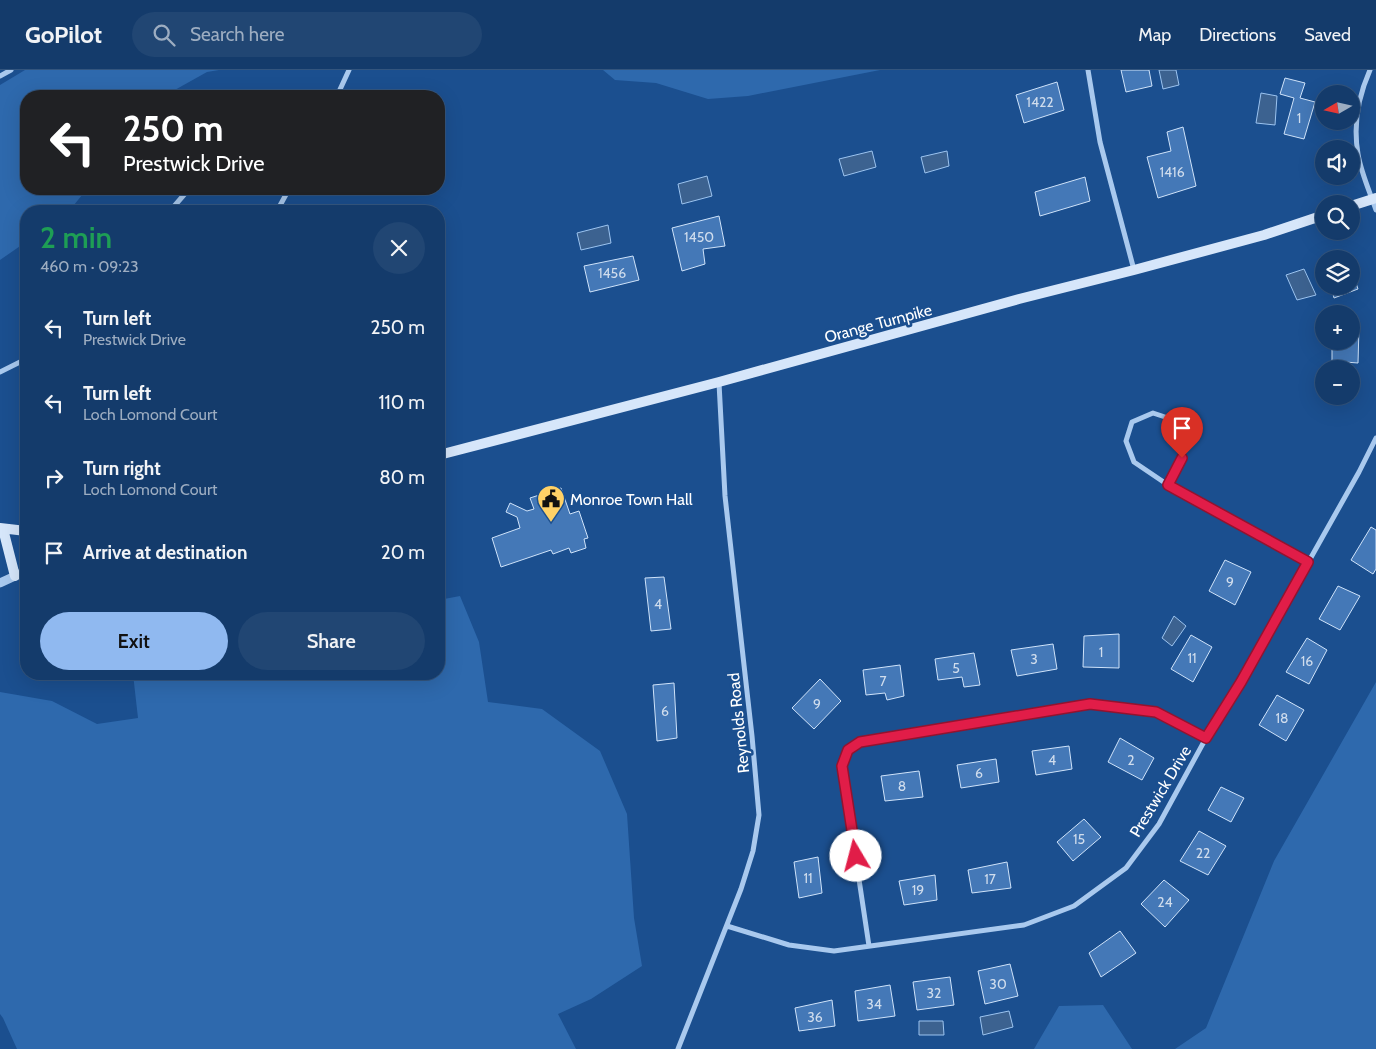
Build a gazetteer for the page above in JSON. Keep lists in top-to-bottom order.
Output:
{
  "streets": {
    "main road": ["Orange Turnpike"],
    "street": ["Reynolds Road", "Prestwick Drive"]
  },
  "crossings": [
    ["Orange Turnpike", "Reynolds Road"],
    ["Reynolds Road", "Prestwick Drive"]
  ],
  "places": {
    "public building": ["Monroe Town Hall"]
  },
  "house_numbers": [
    "1422",
    "1",
    "1416",
    "1450",
    "1456",
    "9",
    "4",
    "1",
    "11",
    "3",
    "16",
    "5",
    "7",
    "9",
    "6",
    "18",
    "4",
    "2",
    "6",
    "8",
    "15",
    "22",
    "11",
    "17",
    "19",
    "24",
    "30",
    "32",
    "34",
    "36"
  ],
  "north": "left",
  "page": {
    "header": "GoPilot",
    "search": "Search here",
    "nav": ["Map", "Directions", "Saved"],
    "map_buttons": ["+", "−"],
    "turn": ["250 m", "Prestwick Drive"],
    "heading": ["2 min", "460 m · 09:23"],
    "list": [
      {
        "name": "Turn left",
        "note": "Prestwick Drive",
        "value": "250 m"
      },
      {
        "name": "Turn left",
        "note": "Loch Lomond Court",
        "value": "110 m"
      },
      {
        "name": "Turn right",
        "note": "Loch Lomond Court",
        "value": "80 m"
      },
      {
        "name": "Arrive at destination",
        "value": "20 m"
      }
    ],
    "buttons": ["Exit", "Share"]
  }
}
